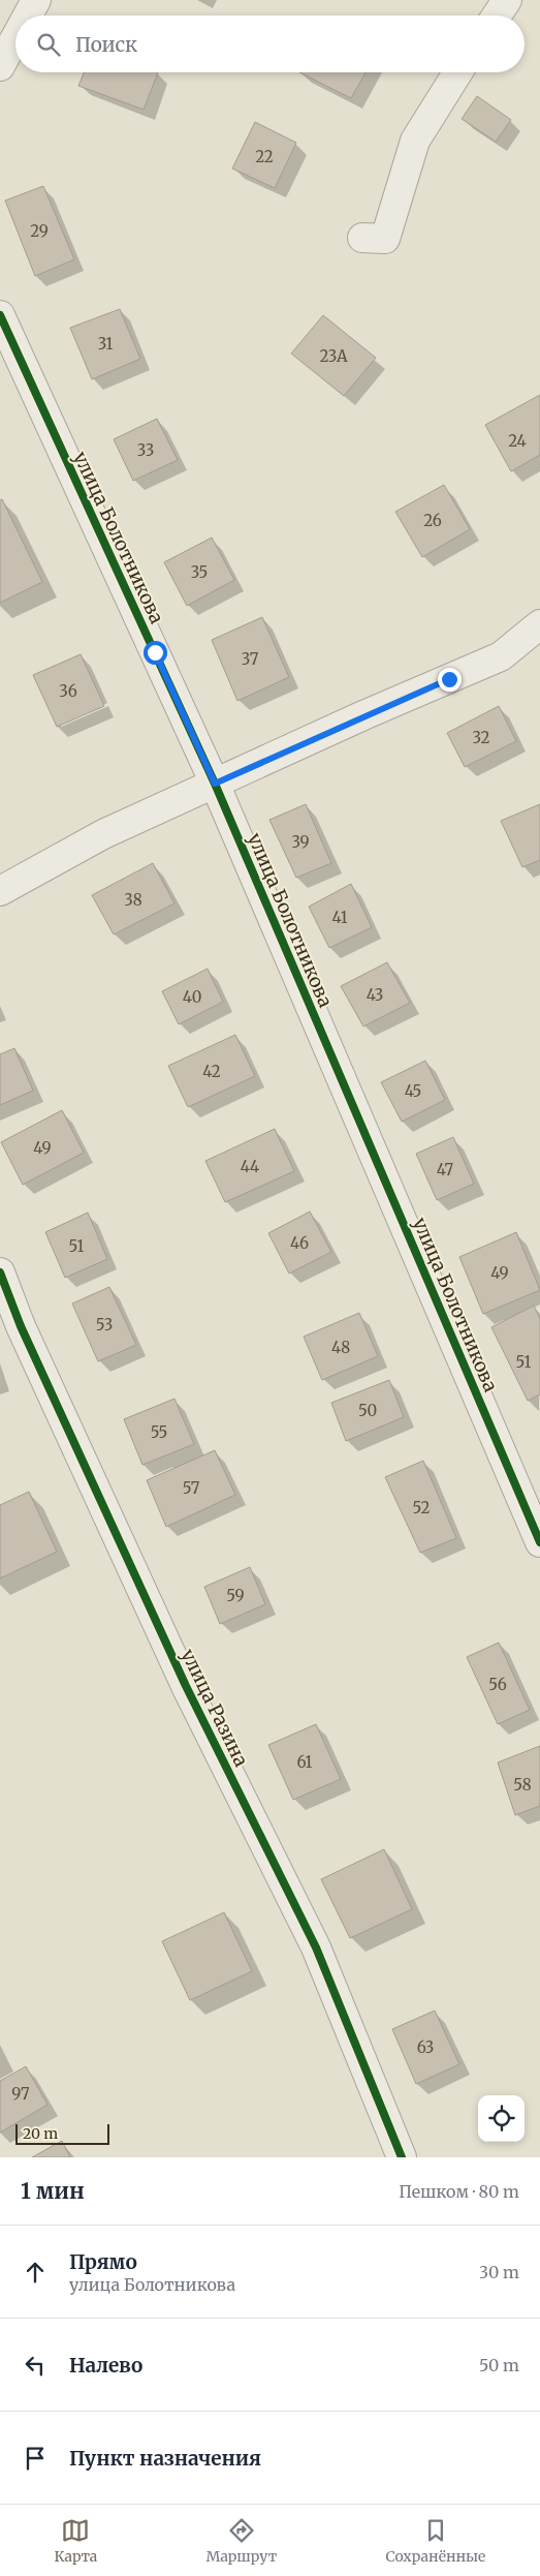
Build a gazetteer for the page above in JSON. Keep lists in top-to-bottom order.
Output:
{
  "streets": {
    "street": ["улица Болотникова", "улица Разина"]
  },
  "house_numbers": [
    "22",
    "29",
    "31",
    "23А",
    "24",
    "33",
    "26",
    "35",
    "37",
    "36",
    "32",
    "39",
    "38",
    "41",
    "43",
    "40",
    "42",
    "45",
    "49",
    "44",
    "47",
    "46",
    "51",
    "49",
    "53",
    "48",
    "51",
    "50",
    "55",
    "57",
    "52",
    "59",
    "56",
    "61",
    "58",
    "63",
    "97"
  ],
  "scale_bar": "20 m",
  "page": {
    "search": "Поиск",
    "scale": "20 m",
    "heading": ["1 мин", "Пешком · 80 m"],
    "list": [
      ["Прямо", "улица Болотникова", "30 m"],
      ["Налево", "50 m"],
      "Пункт назначения"
    ],
    "nav": ["Карта", "Маршрут", "Сохранённые"]
  }
}
